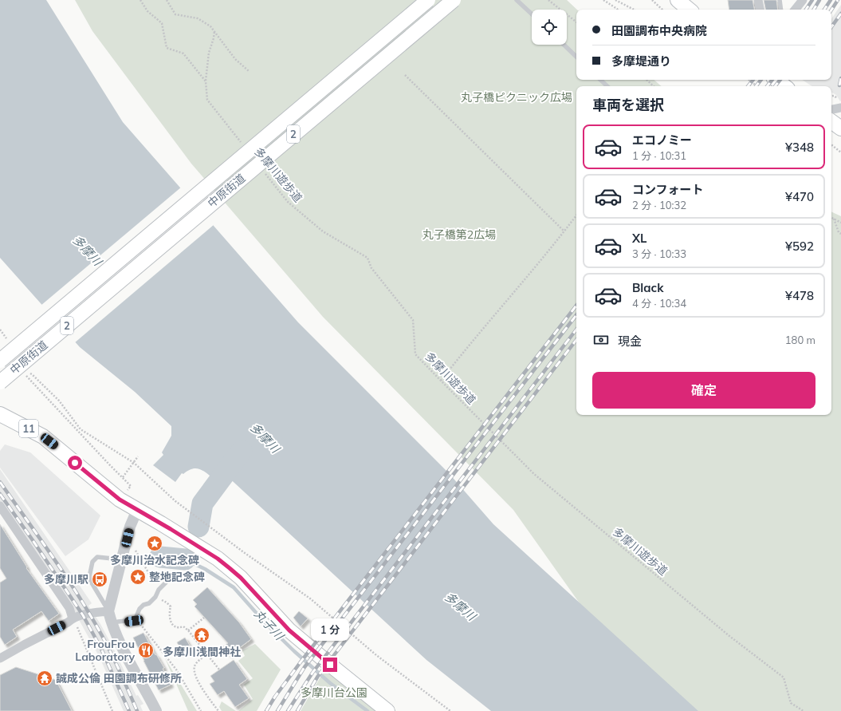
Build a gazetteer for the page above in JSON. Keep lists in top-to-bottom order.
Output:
{
  "streets": {
    "main road": ["2", "中原街道", "11"],
    "path": ["多摩川遊歩道"]
  },
  "water": ["多摩川", "丸子川"],
  "parks": ["丸子橋ピクニック広場", "丸子橋第2広場", "多摩川台公園"],
  "places": {
    "place": ["多摩川治水記念碑", "整地記念碑"],
    "bus stop": ["多摩川駅"],
    "temple": ["多摩川浅間神社", "誠成公倫 田園調布研修所"],
    "restaurant": ["FrouFrou Laboratory"]
  },
  "page": {
    "banner": ["田園調布中央病院", "多摩堤通り"],
    "heading": "車両を選択",
    "list": [
      {
        "name": "エコノミー",
        "note": "1 分 · 10:31",
        "value": "¥348"
      },
      {
        "name": "コンフォート",
        "note": "2 分 · 10:32",
        "value": "¥470"
      },
      {
        "name": "XL",
        "note": "3 分 · 10:33",
        "value": "¥592"
      },
      {
        "name": "Black",
        "note": "4 分 · 10:34",
        "value": "¥478"
      }
    ],
    "pay": ["現金", "180 m"],
    "buttons": "確定",
    "bubble": "1 分"
  }
}
